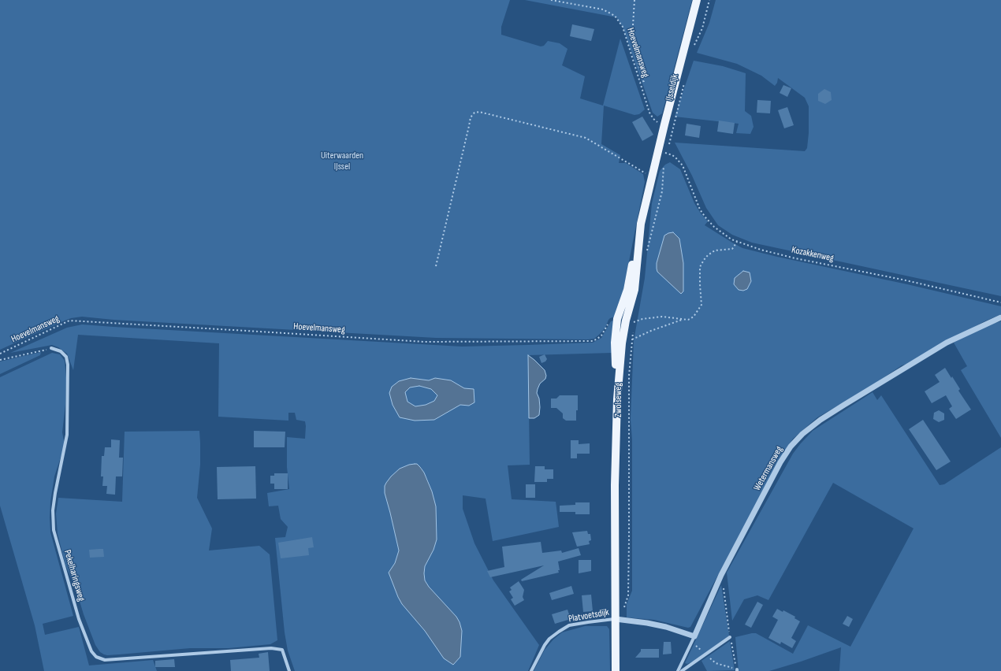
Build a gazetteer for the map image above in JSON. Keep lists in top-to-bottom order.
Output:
{
  "streets": {
    "main road": ["IJsseldijk", "Zwolseweg"],
    "street": ["Wetermansweg", "Pekelharingsweg", "Platvoetsdijk"],
    "path": ["Hoevelmansweg", "Kozakkenweg"]
  },
  "crossings": [
    ["Hoevelmansweg", "IJsseldijk"],
    ["Hoevelmansweg", "Zwolseweg"],
    ["IJsseldijk", "Zwolseweg"],
    ["Zwolseweg", "Platvoetsdijk"]
  ],
  "parks": ["Uiterwaarden IJssel"]
}
